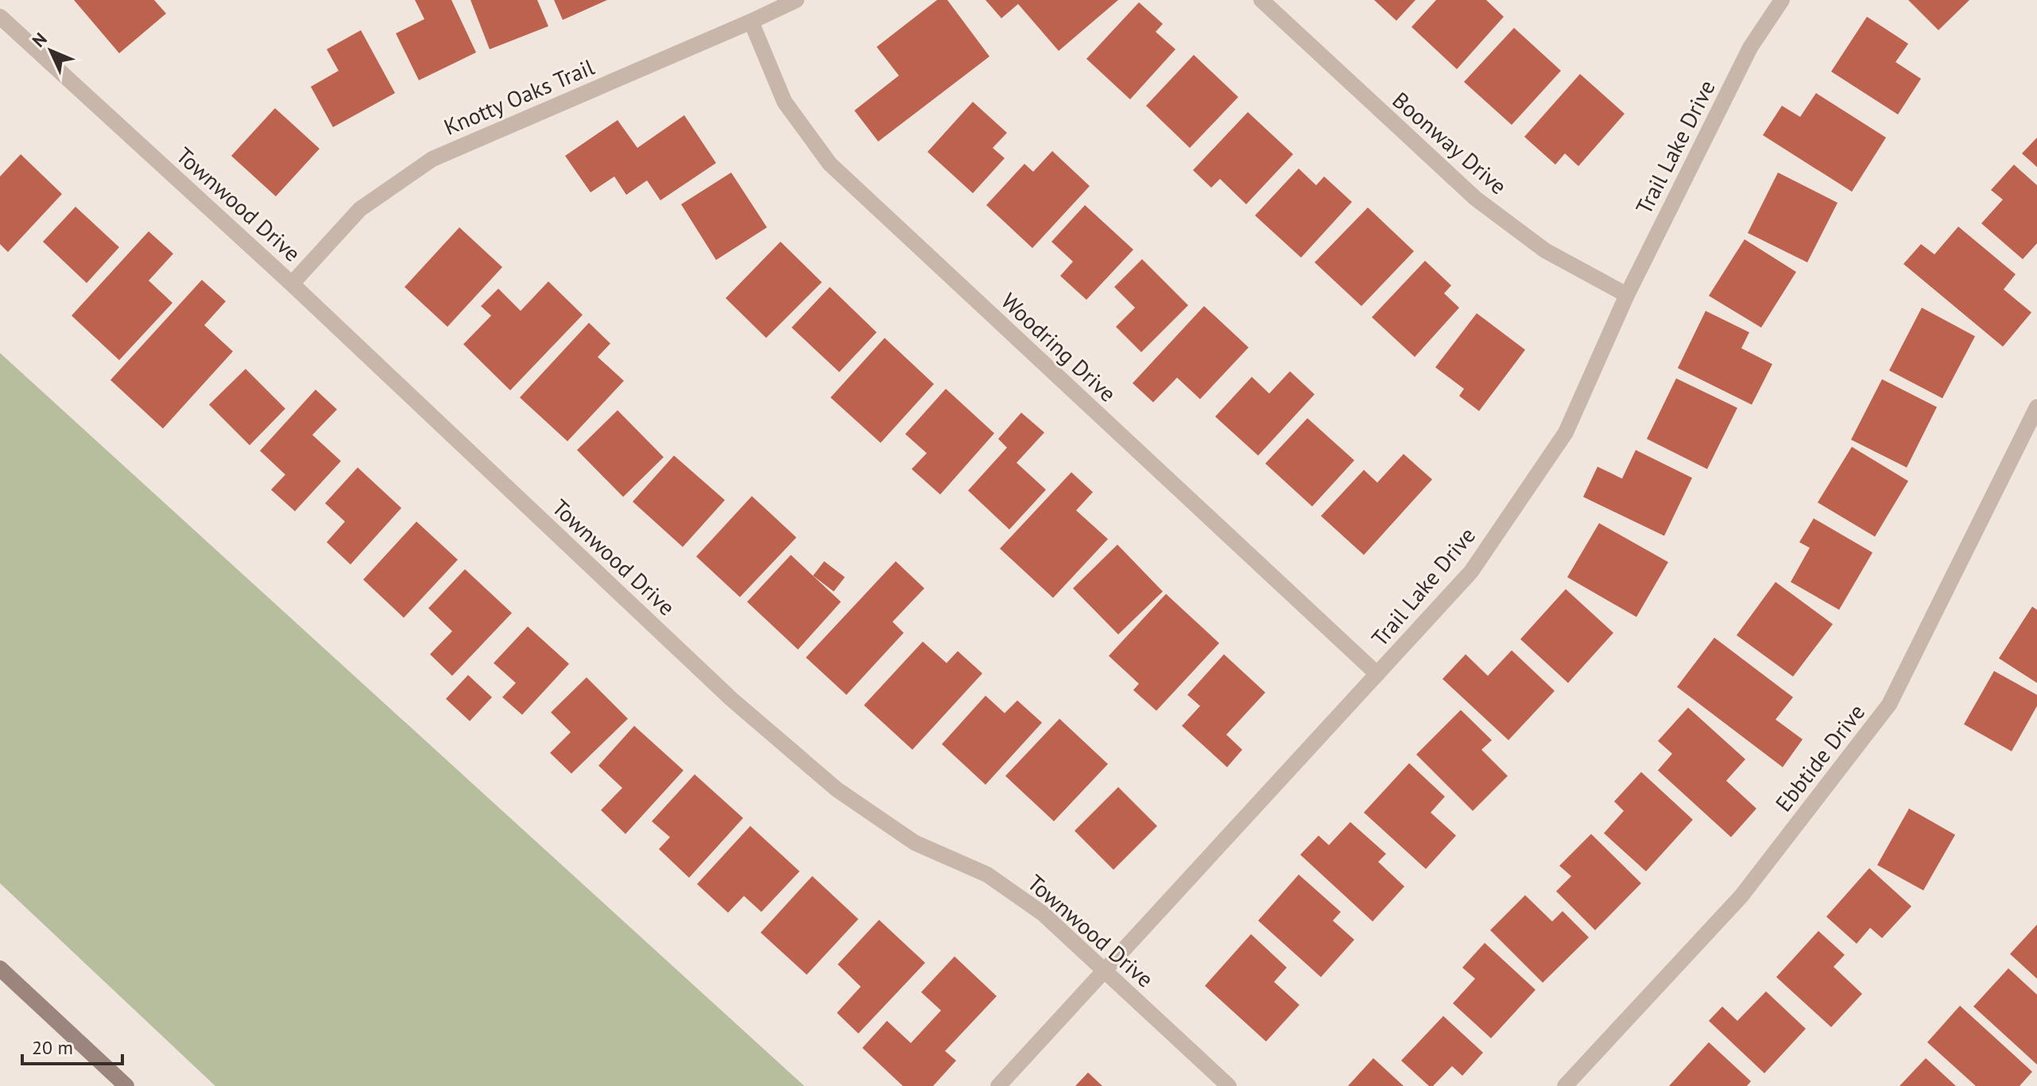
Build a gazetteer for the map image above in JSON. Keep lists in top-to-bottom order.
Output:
{
  "streets": {
    "street": [
      "Knotty Oaks Trail",
      "Boonway Drive",
      "Trail Lake Drive",
      "Townwood Drive",
      "Woodring Drive",
      "Ebbtide Drive"
    ]
  },
  "crossings": [
    ["Knotty Oaks Trail", "Townwood Drive"],
    ["Knotty Oaks Trail", "Woodring Drive"],
    ["Boonway Drive", "Trail Lake Drive"],
    ["Trail Lake Drive", "Townwood Drive"],
    ["Trail Lake Drive", "Woodring Drive"]
  ],
  "scale_bar": "20 m",
  "north": "top left"
}
